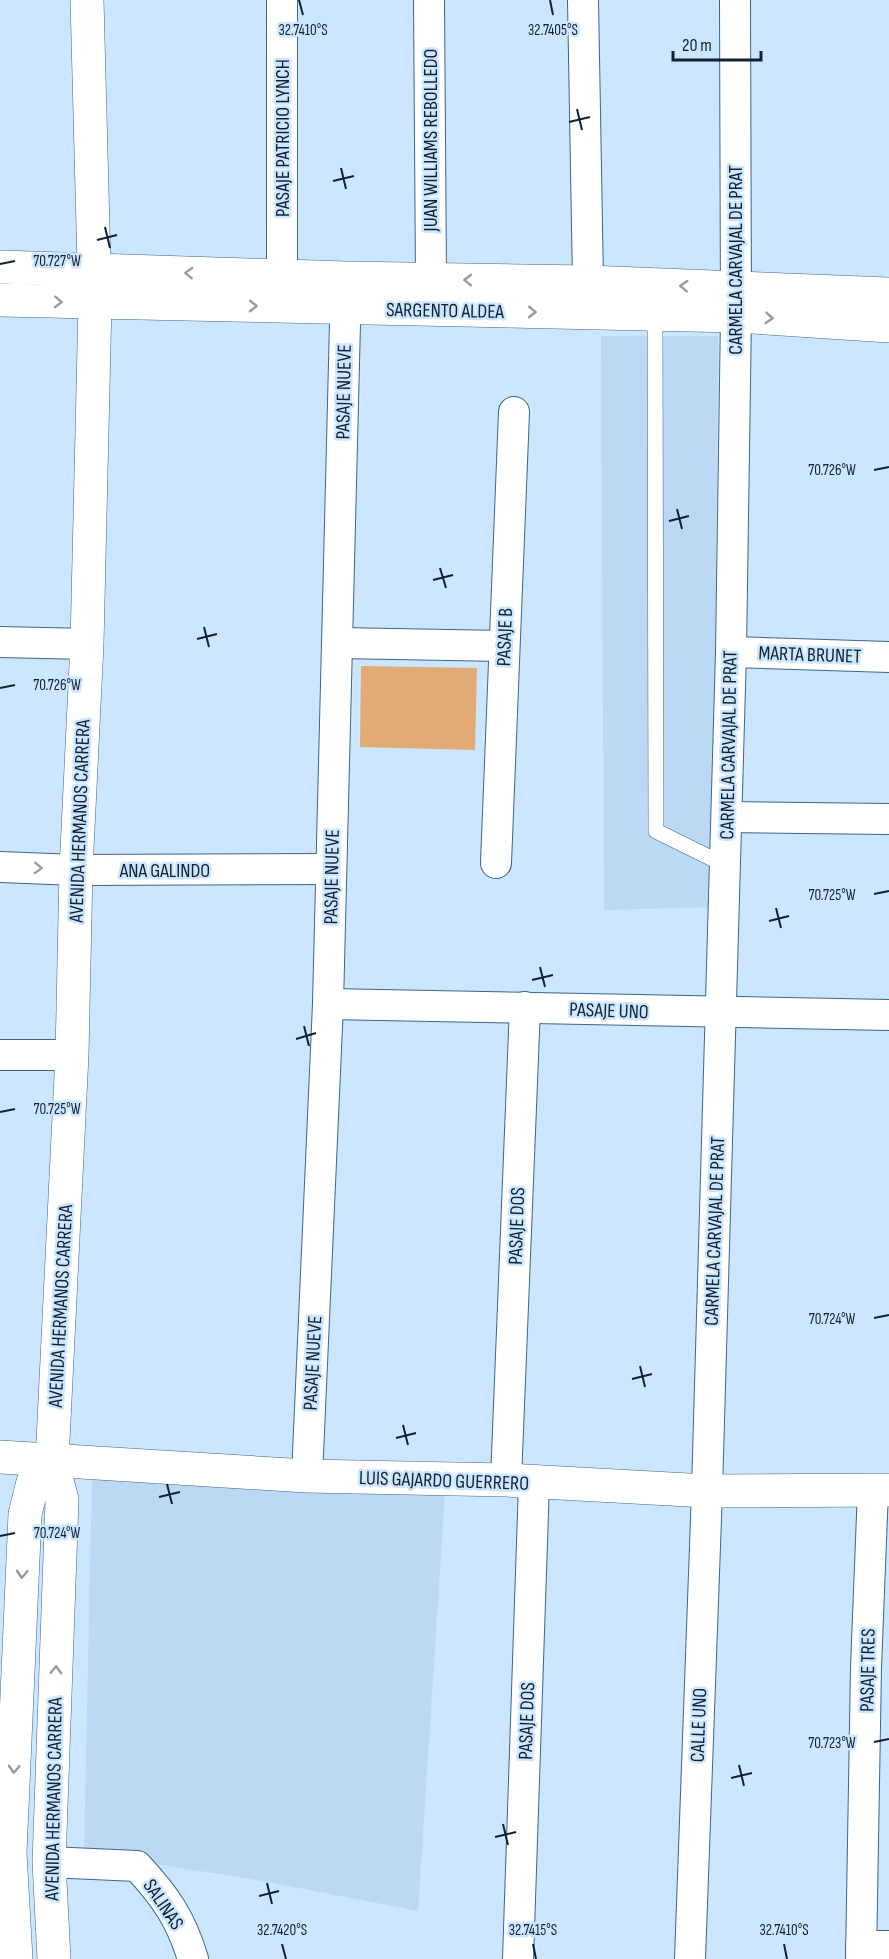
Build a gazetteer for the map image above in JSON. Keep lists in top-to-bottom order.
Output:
{
  "streets": {
    "street": [
      "PASAJE PATRICIO LYNCH",
      "JUAN WILLIAMS REBOLLEDO",
      "CARMELA CARVAJAL DE PRAT",
      "SARGENTO ALDEA",
      "PASAJE NUEVE",
      "PASAJE B",
      "MARTA BRUNET",
      "AVENIDA HERMANOS CARRERA",
      "ANA GALINDO",
      "PASAJE UNO",
      "PASAJE DOS",
      "LUIS GAJARDO GUERRERO",
      "PASAJE TRES",
      "CALLE UNO",
      "SALINAS"
    ]
  },
  "crossings": [
    ["PASAJE PATRICIO LYNCH", "SARGENTO ALDEA"],
    ["JUAN WILLIAMS REBOLLEDO", "SARGENTO ALDEA"],
    ["CARMELA CARVAJAL DE PRAT", "SARGENTO ALDEA"],
    ["CARMELA CARVAJAL DE PRAT", "MARTA BRUNET"],
    ["CARMELA CARVAJAL DE PRAT", "PASAJE UNO"],
    ["CARMELA CARVAJAL DE PRAT", "LUIS GAJARDO GUERRERO"],
    ["CARMELA CARVAJAL DE PRAT", "CALLE UNO"],
    ["SARGENTO ALDEA", "PASAJE NUEVE"],
    ["SARGENTO ALDEA", "AVENIDA HERMANOS CARRERA"],
    ["PASAJE NUEVE", "ANA GALINDO"],
    ["PASAJE NUEVE", "PASAJE UNO"],
    ["PASAJE NUEVE", "LUIS GAJARDO GUERRERO"],
    ["AVENIDA HERMANOS CARRERA", "ANA GALINDO"],
    ["AVENIDA HERMANOS CARRERA", "LUIS GAJARDO GUERRERO"],
    ["AVENIDA HERMANOS CARRERA", "SALINAS"],
    ["PASAJE UNO", "PASAJE DOS"],
    ["PASAJE DOS", "LUIS GAJARDO GUERRERO"],
    ["LUIS GAJARDO GUERRERO", "PASAJE TRES"],
    ["LUIS GAJARDO GUERRERO", "CALLE UNO"]
  ],
  "scale_bar": "20 m",
  "coordinates": [
    "32.7410°S",
    "32.7405°S",
    "70.727°W",
    "70.726°W",
    "70.725°W",
    "70.724°W",
    "70.723°W",
    "32.7420°S",
    "32.7415°S"
  ]
}
